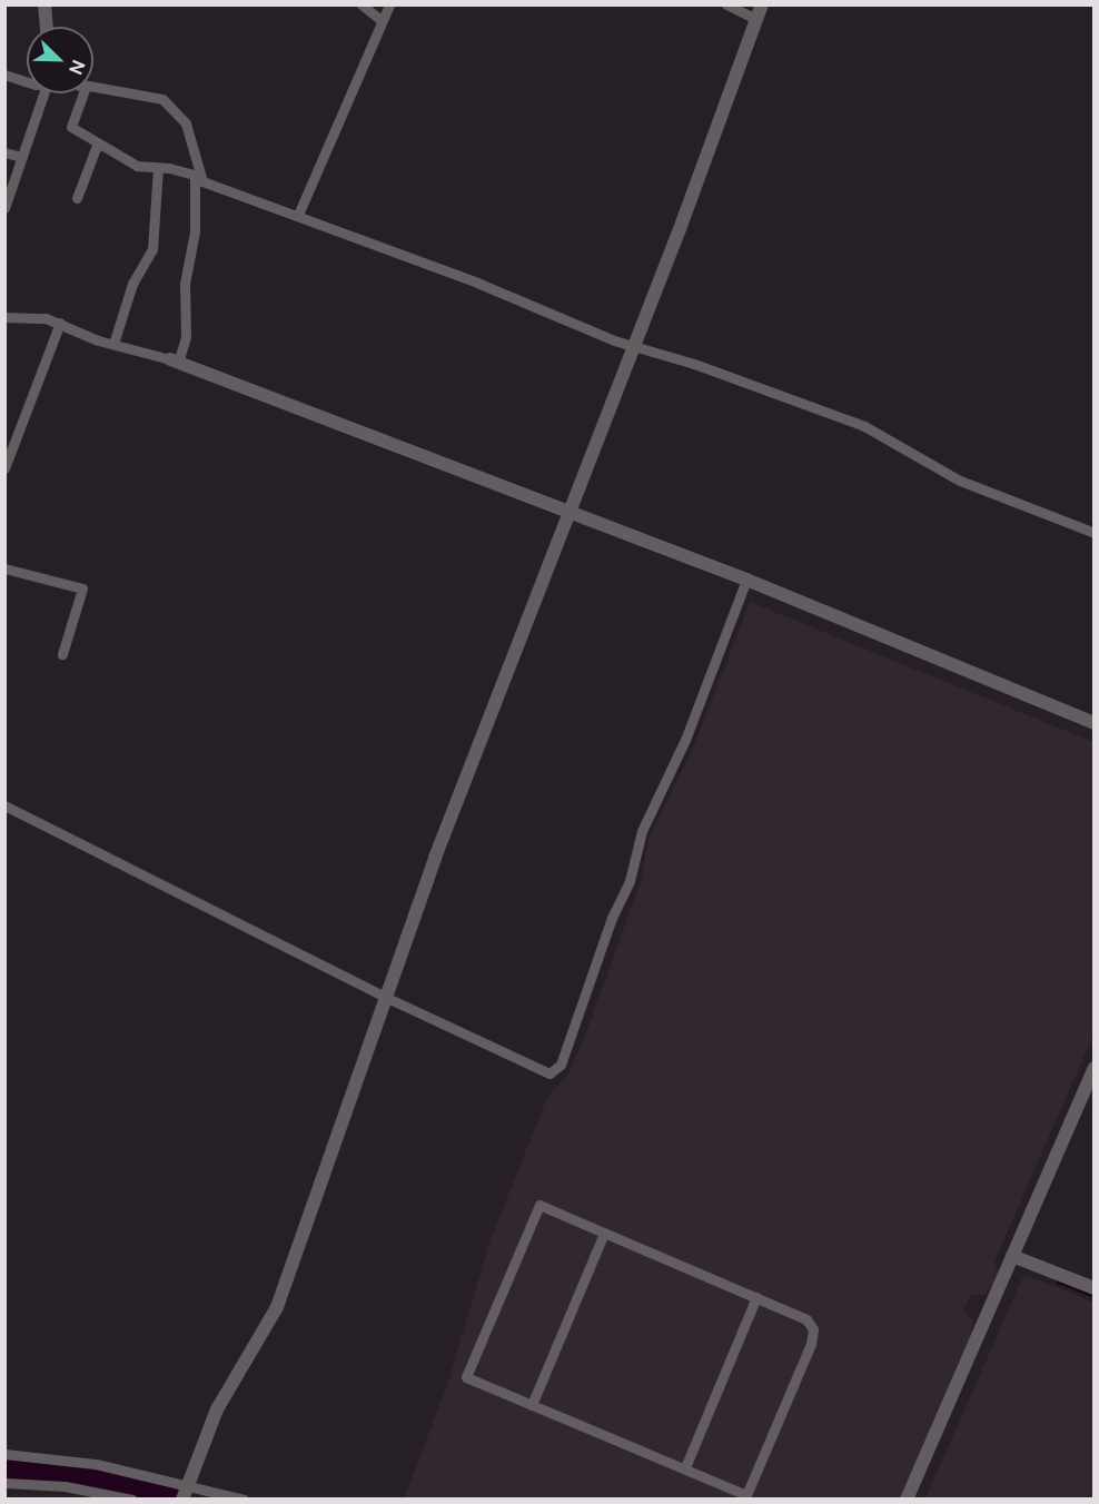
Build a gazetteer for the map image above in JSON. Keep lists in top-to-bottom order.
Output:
{
  "north": "bottom right"
}
